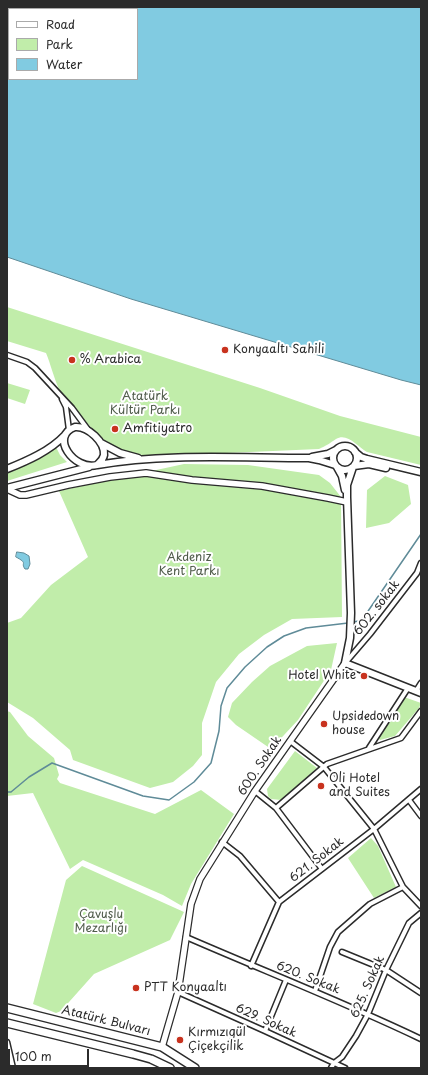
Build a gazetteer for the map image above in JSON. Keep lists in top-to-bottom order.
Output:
{
  "streets": {
    "main road": ["600. Sokak", "Atatürk Bulvarı"],
    "street": [
      "602. sokak",
      "621. Sokak",
      "620. Sokak",
      "625. Sokak",
      "629. Sokak"
    ]
  },
  "crossings": [
    ["602. sokak", "600. Sokak"],
    ["600. Sokak", "620. Sokak"],
    ["600. Sokak", "Atatürk Bulvarı"],
    ["600. Sokak", "629. Sokak"],
    ["621. Sokak", "620. Sokak"],
    ["620. Sokak", "625. Sokak"],
    ["625. Sokak", "629. Sokak"]
  ],
  "parks": ["Atatürk Kültür Parkı", "Akdeniz Kent Parkı", "Çavuşlu Mezarlığı"],
  "places": [
    "Konyaaltı Sahili",
    "% Arabica",
    "Amfitiyatro",
    "Hotel White",
    "Upsidedown house",
    "Oli Hotel and Suites",
    "PTT Konyaaltı",
    "Kırmızıgül Çiçekçilik"
  ],
  "legend": ["Road", "Park", "Water"],
  "scale_bar": "100 m"
}
